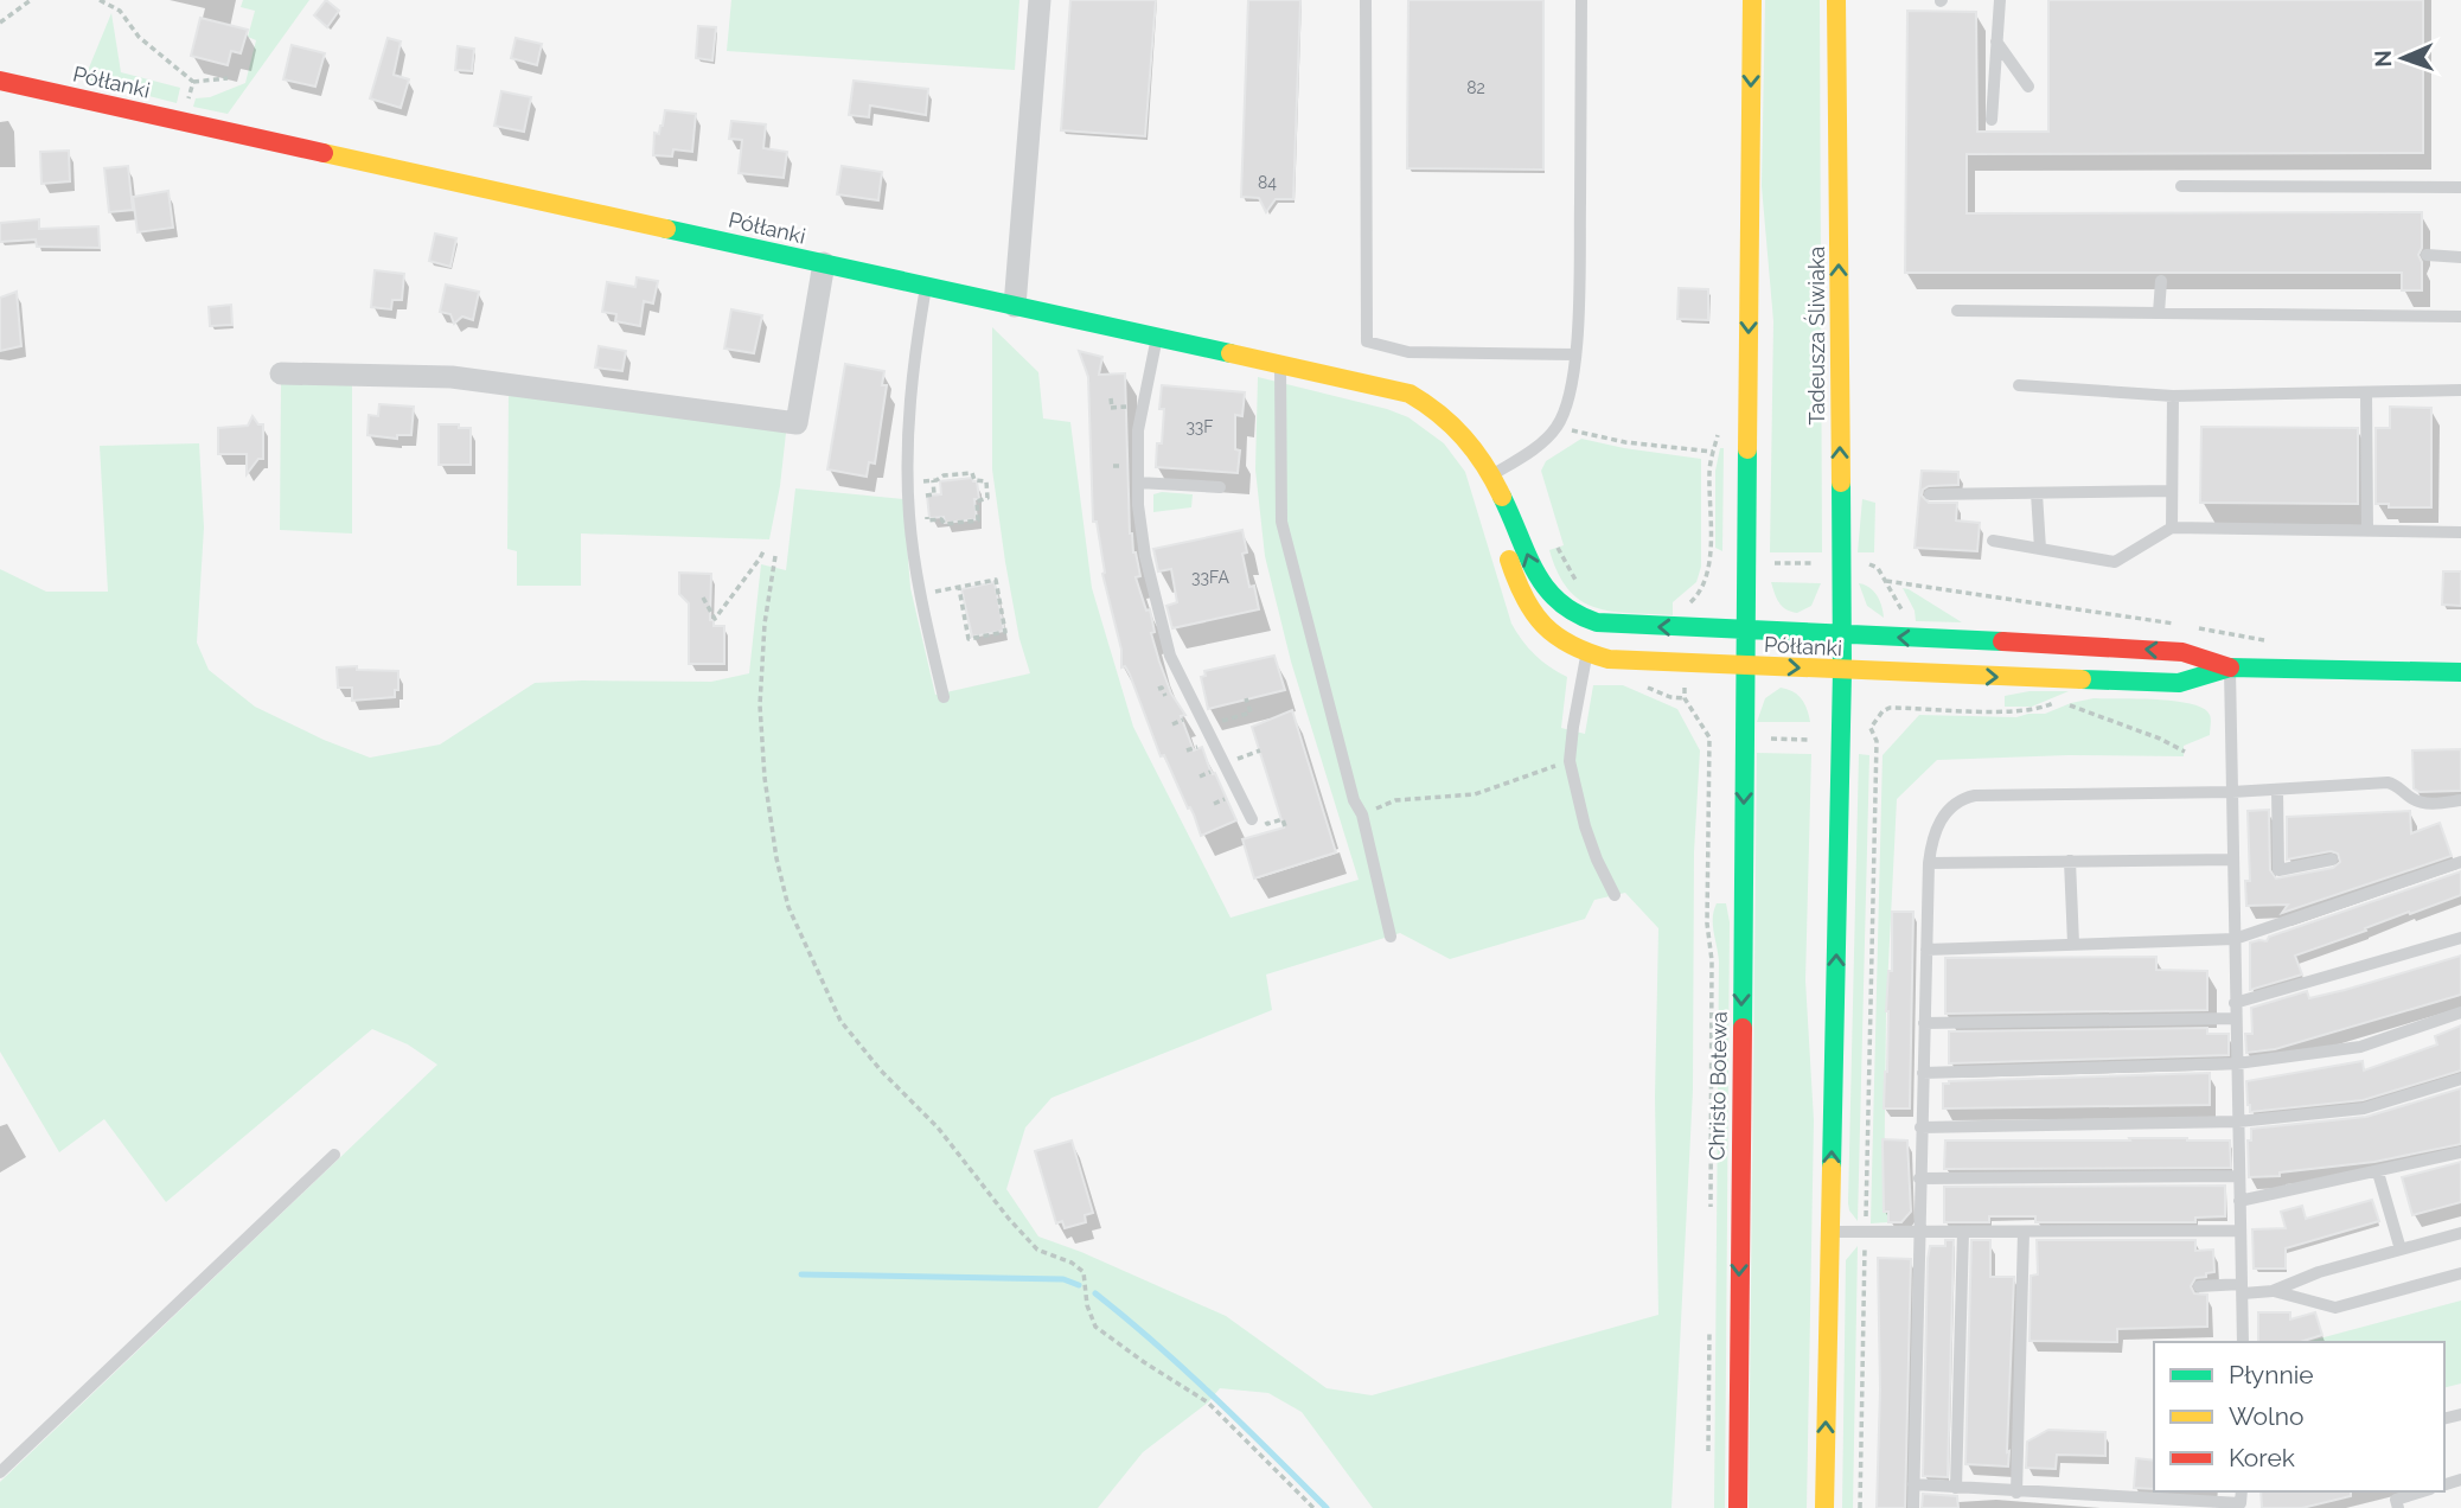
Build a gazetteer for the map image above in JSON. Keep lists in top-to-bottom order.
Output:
{
  "streets": {
    "street": ["Półłanki", "Tadeusza Śliwiaka", "Christo Botewa"]
  },
  "crossings": [
    ["Półłanki", "Tadeusza Śliwiaka"],
    ["Półłanki", "Christo Botewa"]
  ],
  "house_numbers": [
    "82",
    "84",
    "33F",
    "33FA"
  ],
  "legend": ["Płynnie", "Wolno", "Korek"],
  "north": "left"
}
